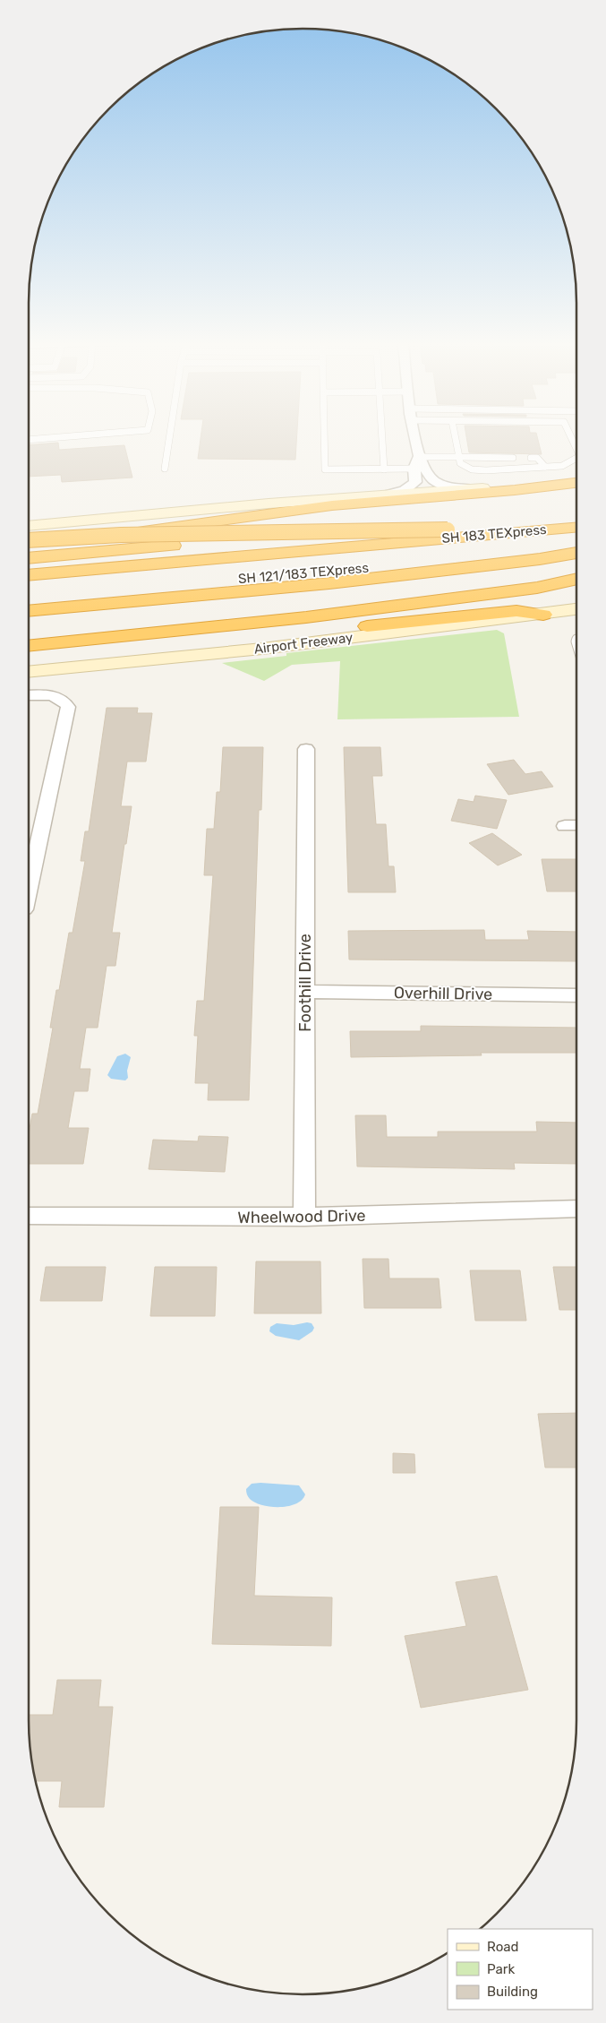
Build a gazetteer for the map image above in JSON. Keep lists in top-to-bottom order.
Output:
{
  "streets": {
    "highway": ["SH 183 TEXpress", "SH 121/183 TEXpress"],
    "main road": ["Airport Freeway"],
    "street": ["Foothill Drive", "Overhill Drive", "Wheelwood Drive"]
  },
  "crossings": [
    ["SH 183 TEXpress", "SH 121/183 TEXpress"],
    ["Foothill Drive", "Overhill Drive"],
    ["Foothill Drive", "Wheelwood Drive"]
  ],
  "legend": ["Road", "Park", "Building"]
}
